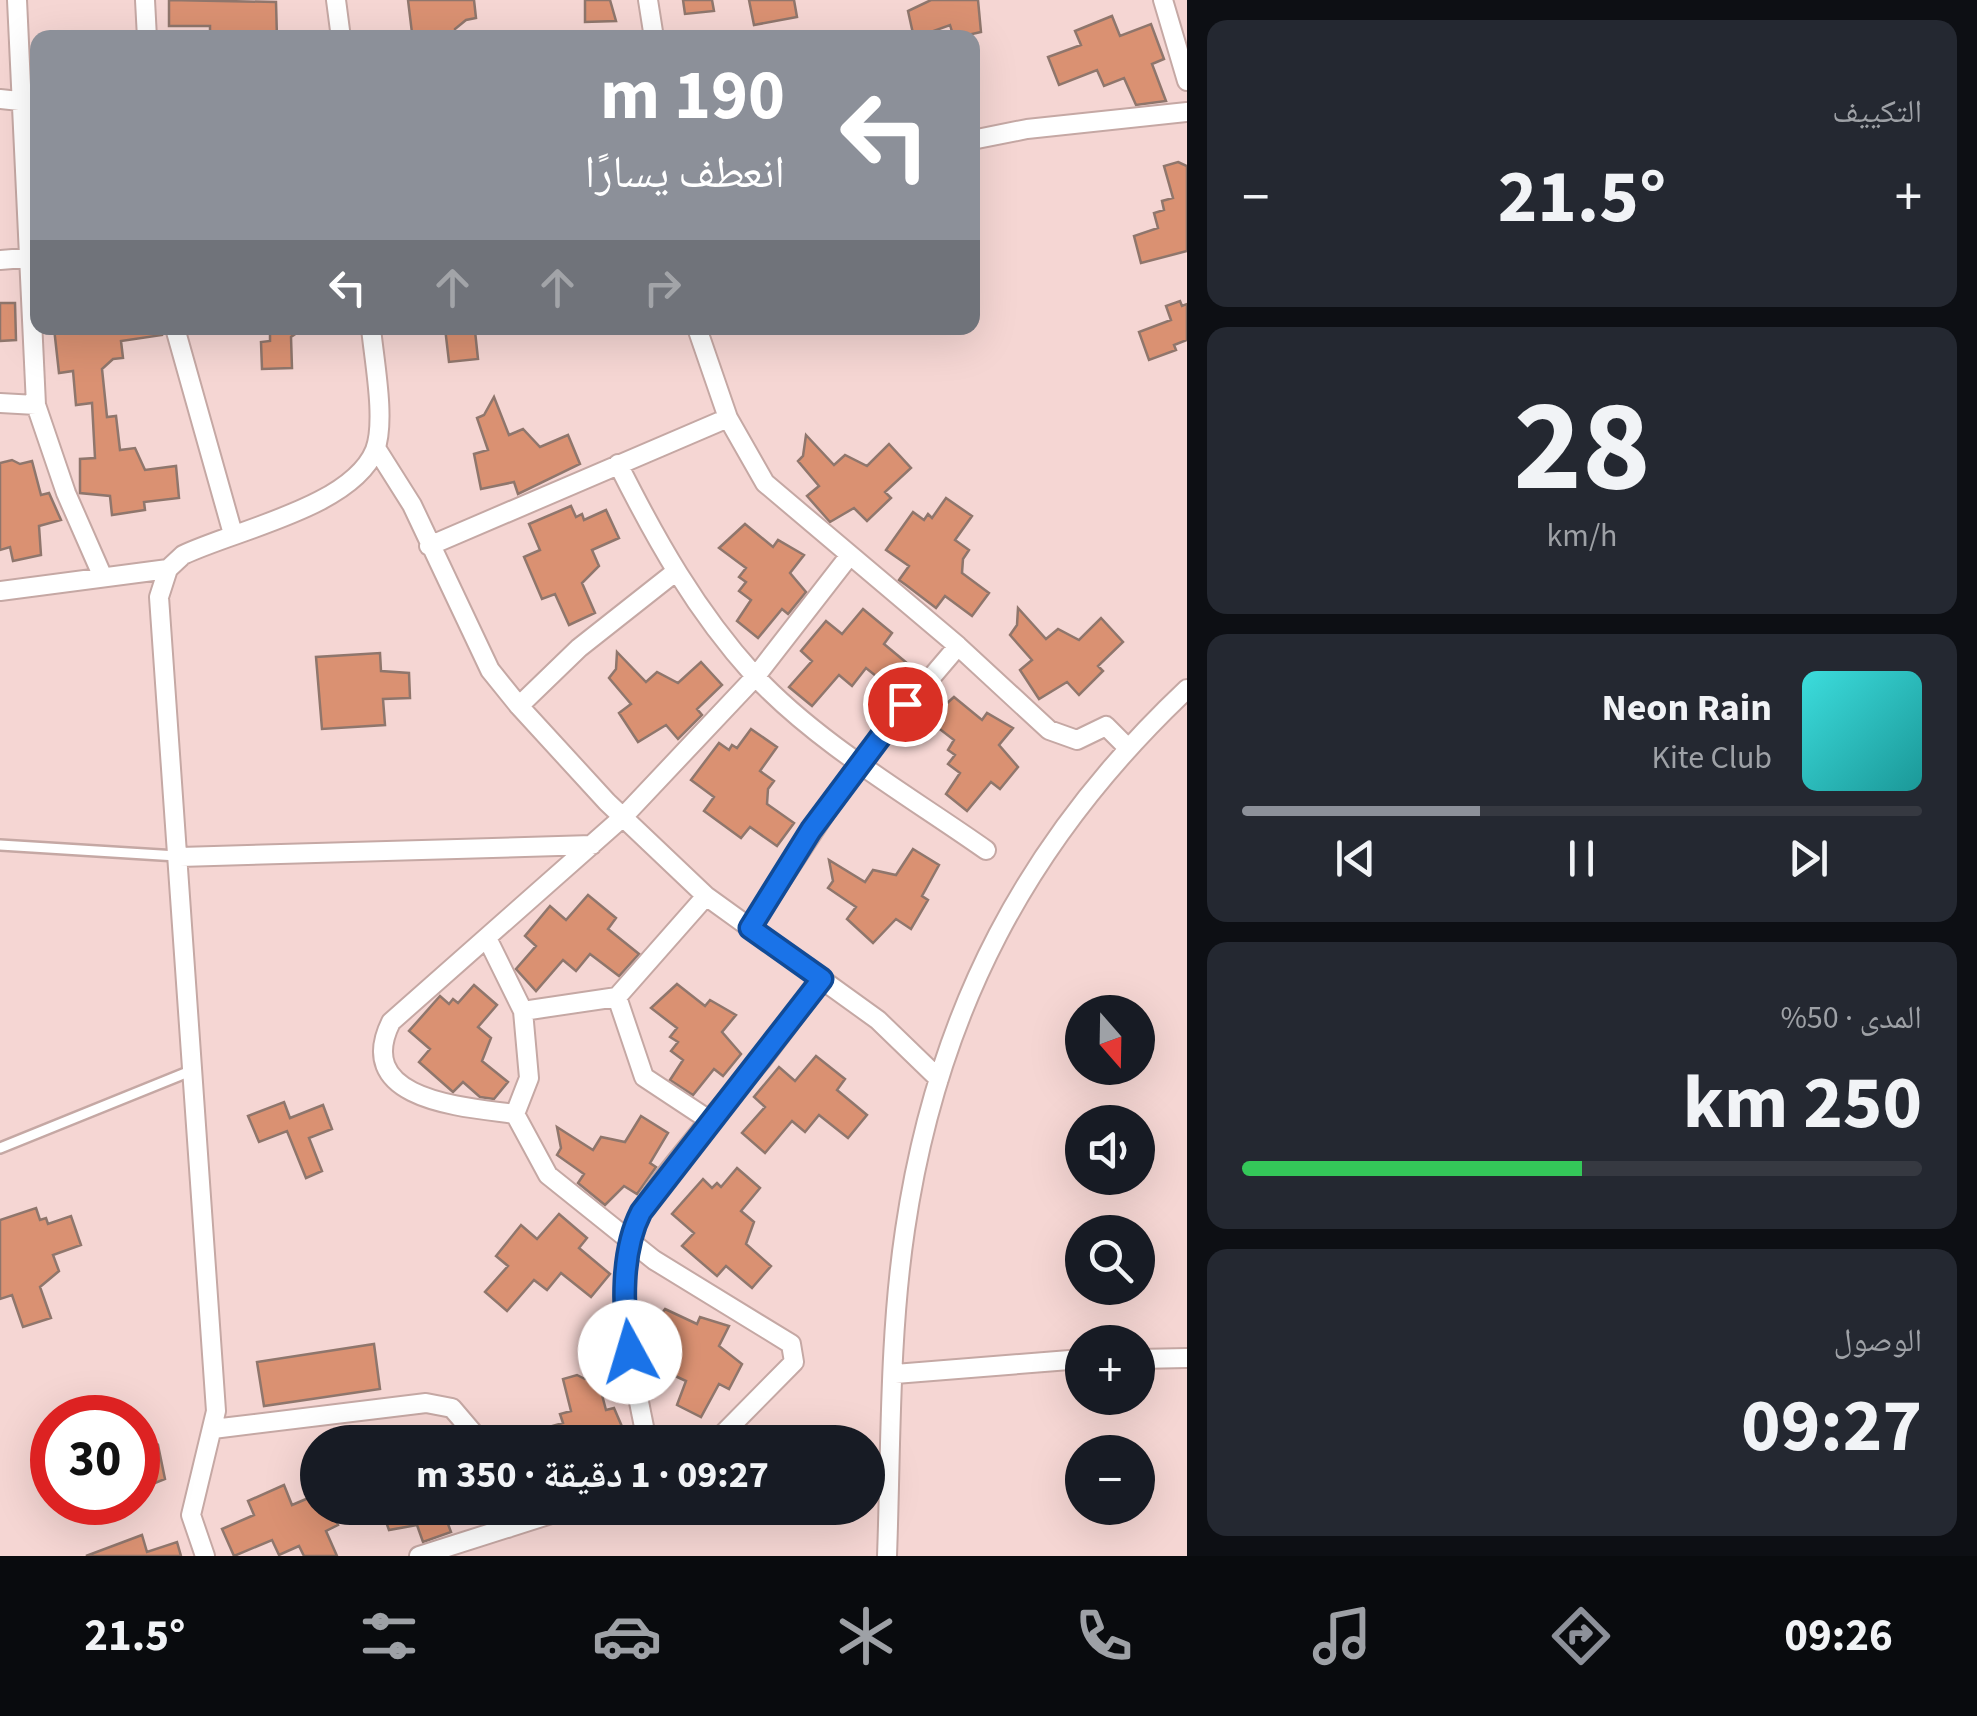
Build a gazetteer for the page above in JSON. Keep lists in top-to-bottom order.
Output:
{
  "north": "bottom",
  "page": {
    "tile": [
      "التكييف",
      ["28", "km/h"],
      ["المدى · 50%", "250 km"],
      ["الوصول", "09:27"]
    ],
    "turn": ["190 m", "انعطف يسارًا"],
    "heat": ["−", "21.5°", "+"],
    "song": ["Neon Rain", "Kite Club"],
    "map_buttons": ["+", "−"],
    "limit": "30",
    "trip": "09:27 · 1 دقيقة · 350 m",
    "tabs": ["09:26", "21.5°"]
  }
}
